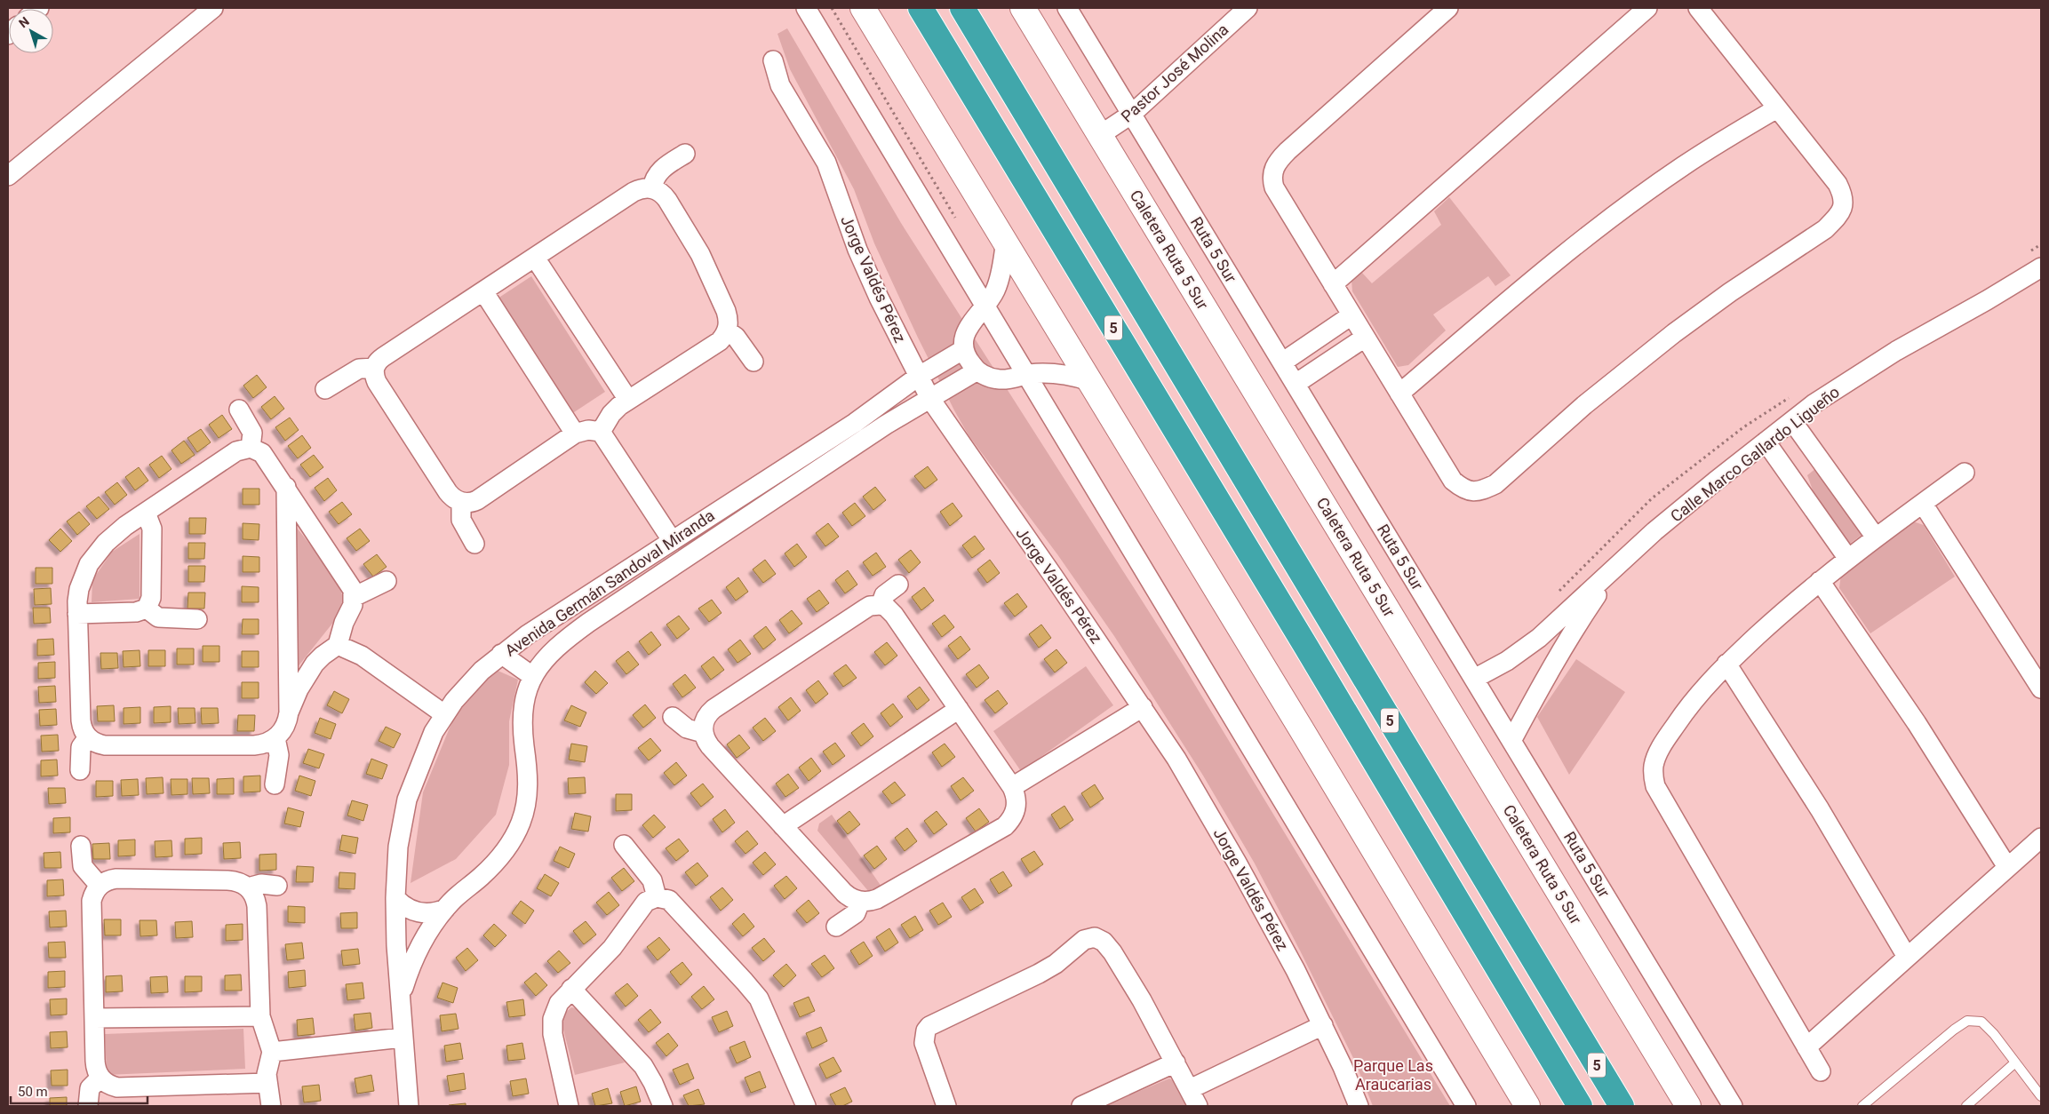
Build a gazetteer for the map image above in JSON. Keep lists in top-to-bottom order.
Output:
{
  "streets": {
    "highway": ["5"],
    "main road": ["Caletera Ruta 5 Sur"],
    "street": [
      "Pastor José Molina",
      "Ruta 5 Sur",
      "Jorge Valdés Pérez",
      "Calle Marco Gallardo Ligueño",
      "Avenida Germán Sandoval Miranda"
    ]
  },
  "crossings": [
    ["Pastor José Molina", "Caletera Ruta 5 Sur"],
    ["Pastor José Molina", "Ruta 5 Sur"],
    ["Ruta 5 Sur", "Calle Marco Gallardo Ligueño"],
    ["Jorge Valdés Pérez", "Avenida Germán Sandoval Miranda"]
  ],
  "parks": ["Parque Las Araucarias"],
  "scale_bar": "50 m",
  "north": "top left"
}
